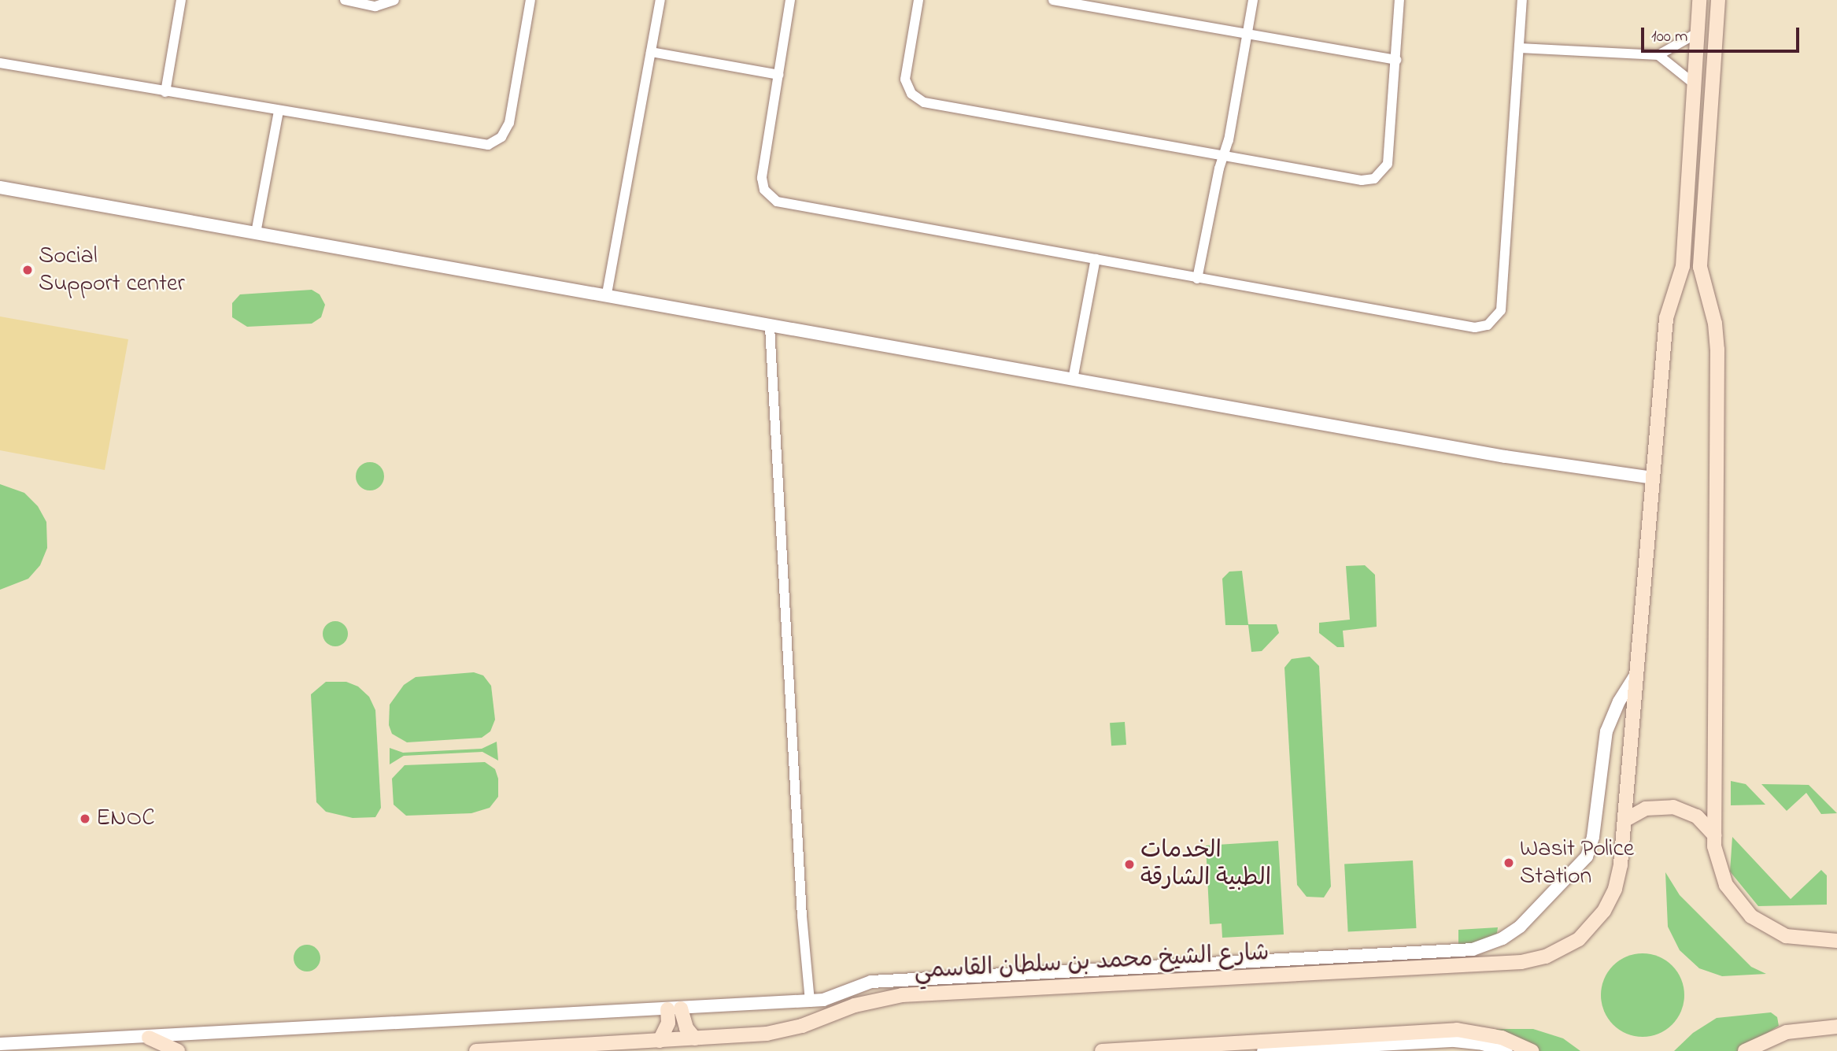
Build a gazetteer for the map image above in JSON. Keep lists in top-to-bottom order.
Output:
{
  "streets": {
    "main road": ["شارع الشيخ محمد بن سلطان القاسمي"]
  },
  "places": [
    "Social Support center",
    "ENOC",
    "Wasit Police Station",
    "الخدمات الطبية الشارقة"
  ],
  "scale_bar": "100 m"
}
